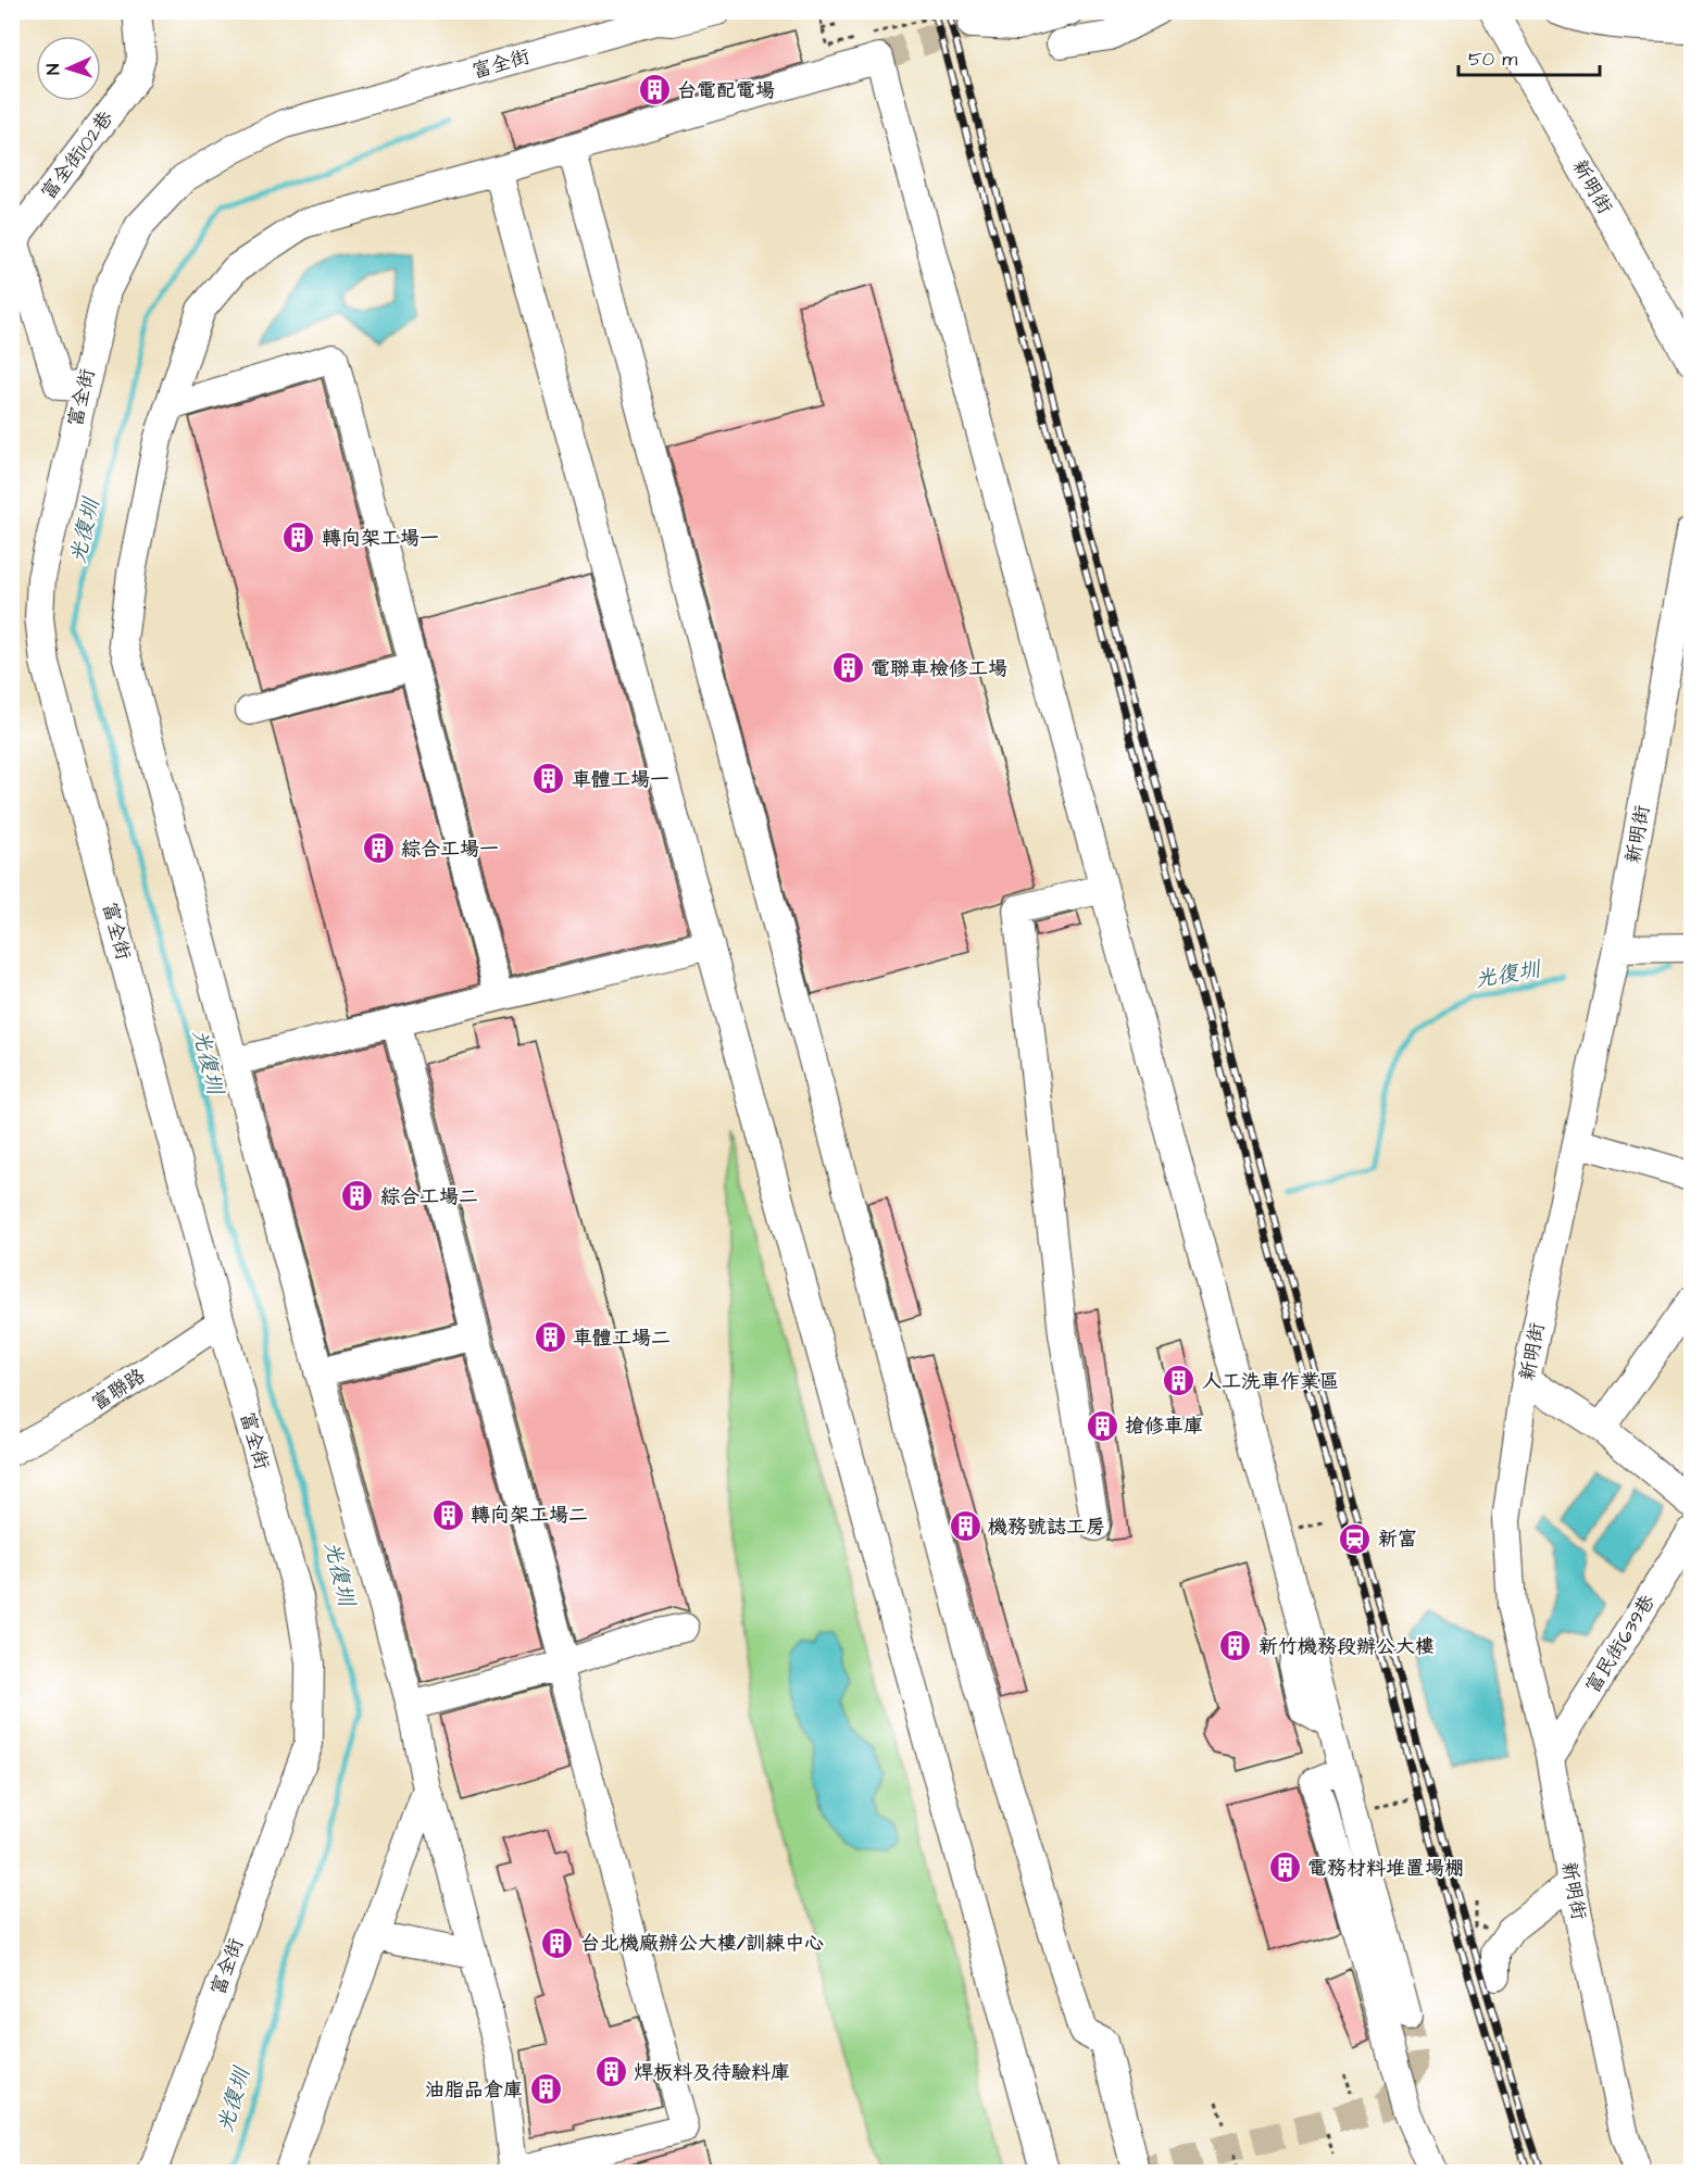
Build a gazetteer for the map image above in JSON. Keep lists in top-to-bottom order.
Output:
{
  "streets": {
    "street": [
      "富全街",
      "富全街102巷",
      "新明街",
      "富聯路",
      "富民街639巷"
    ]
  },
  "crossings": [
    ["富全街", "富全街102巷"],
    ["富全街", "富聯路"],
    ["新明街", "富民街639巷"]
  ],
  "water": ["光復圳"],
  "places": {
    "building": [
      "台電配電場",
      "轉向架工場一",
      "電聯車檢修工場",
      "車體工場一",
      "綜合工場一",
      "綜合工場二",
      "車體工場二",
      "人工洗車作業區",
      "搶修車庫",
      "轉向架工場二",
      "機務號誌工房",
      "新竹機務段辦公大樓",
      "電務材料堆置場棚",
      "台北機廠辦公大樓/訓練中心",
      "焊板料及待驗料庫",
      "油脂品倉庫"
    ],
    "station": ["新富"]
  },
  "scale_bar": "50 m",
  "north": "left"
}
